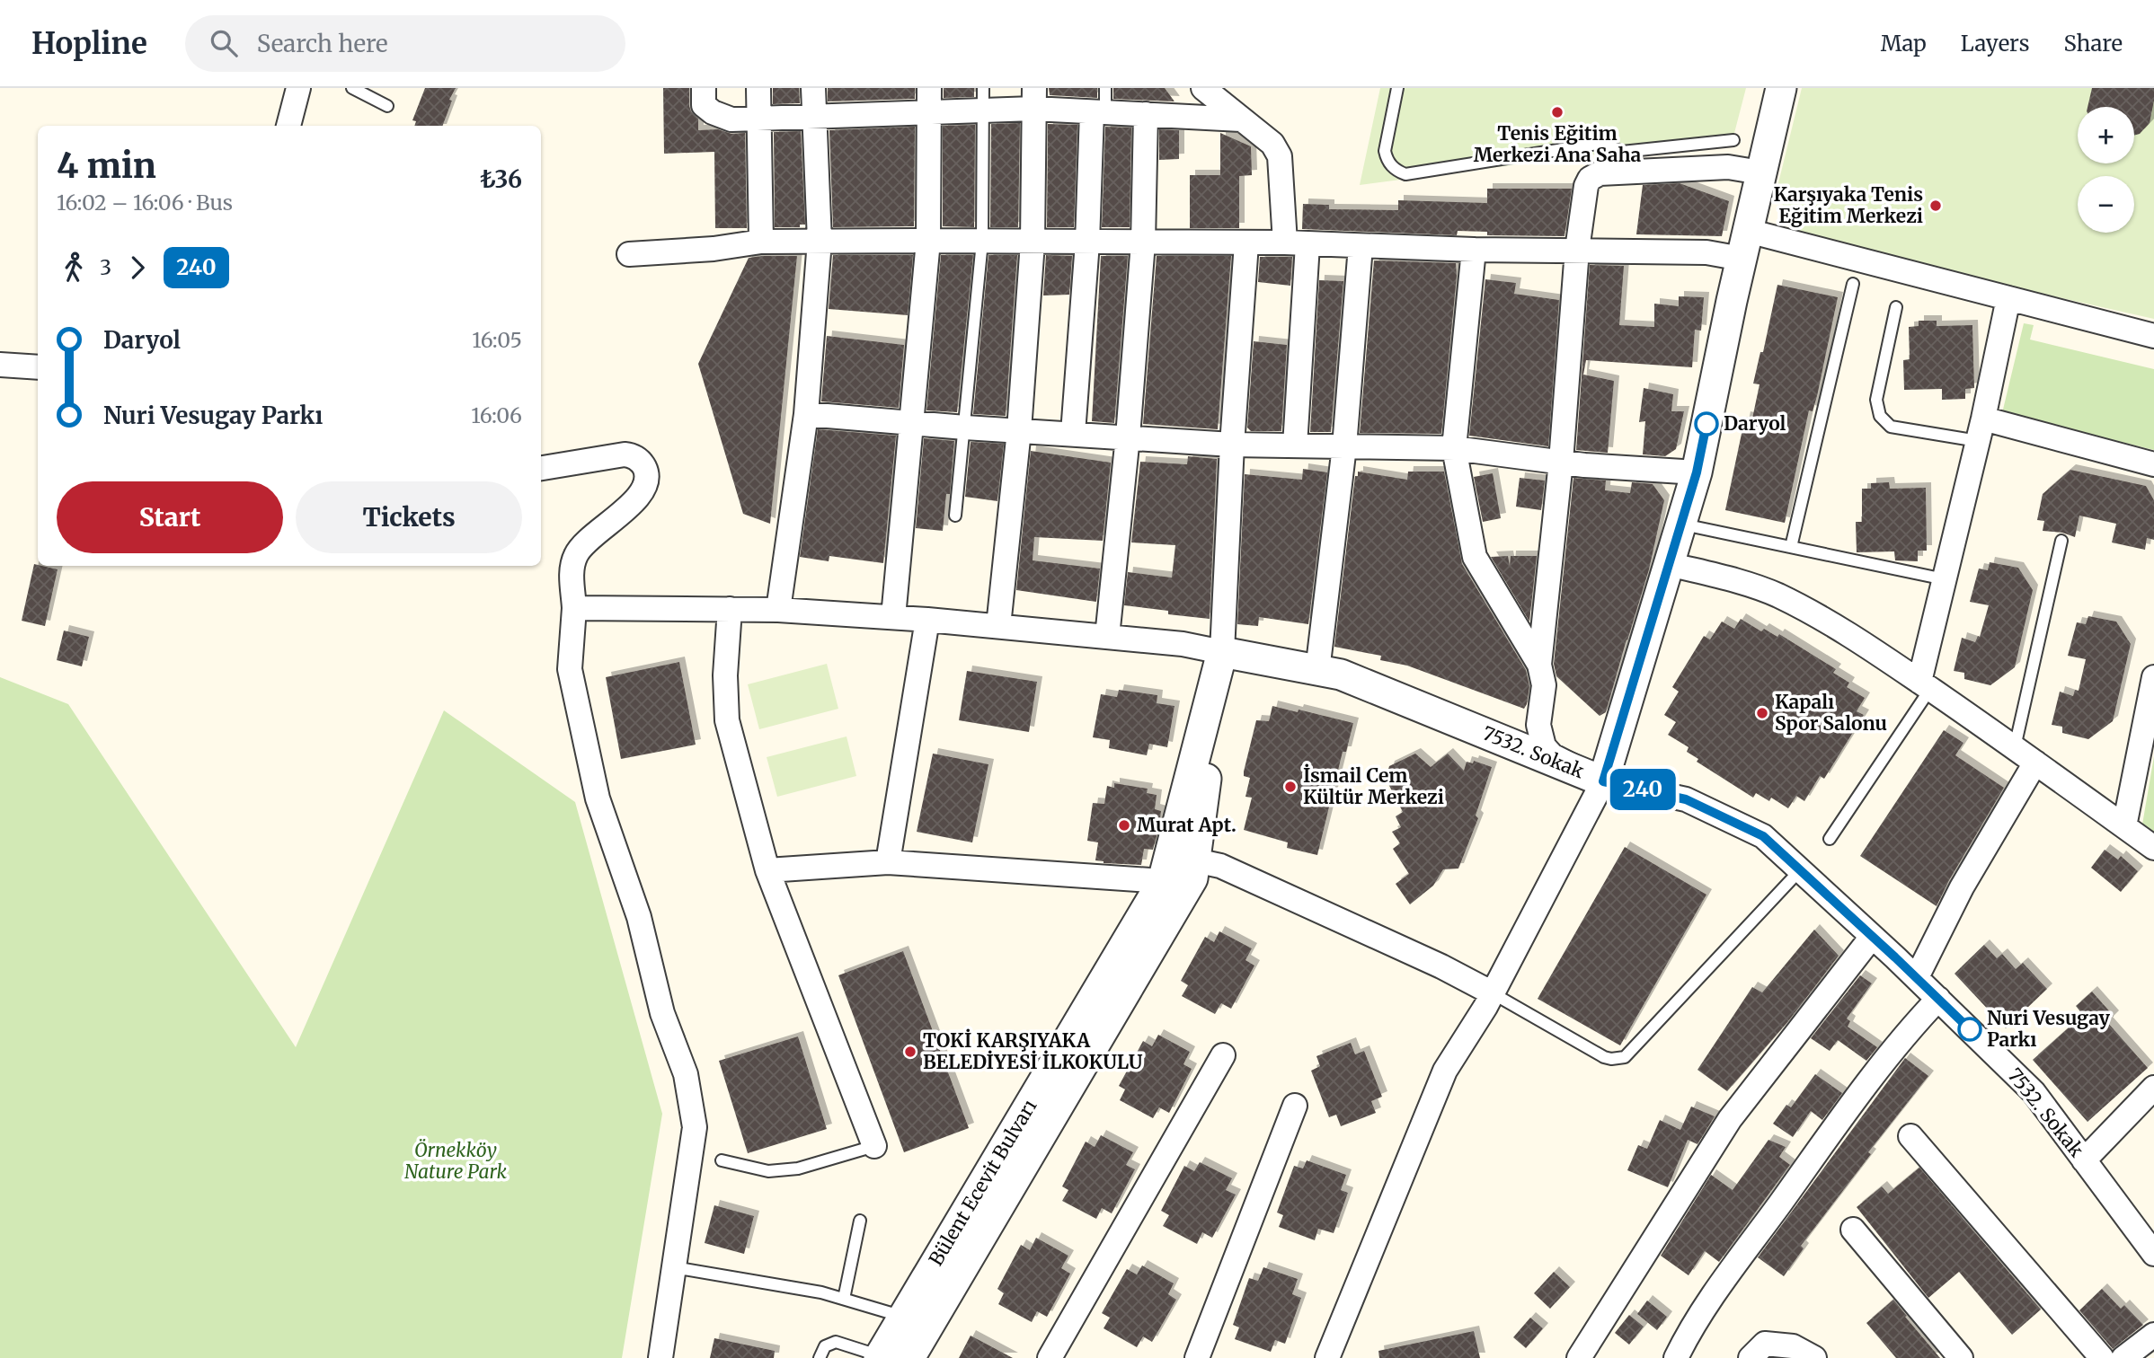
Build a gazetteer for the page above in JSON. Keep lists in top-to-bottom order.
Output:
{
  "streets": {
    "street": ["7532. Sokak", "Bülent Ecevit Bulvarı"]
  },
  "crossings": [
    ["7532. Sokak", "Bülent Ecevit Bulvarı"]
  ],
  "parks": ["Örnekköy Nature Park"],
  "places": [
    "Tenis Eğitim Merkezi Ana Saha",
    "Karşıyaka Tenis Eğitim Merkezi",
    "Daryol",
    "Kapalı Spor Salonu",
    "İsmail Cem Kültür Merkezi",
    "Murat Apt.",
    "Nuri Vesugay Parkı",
    "TOKİ KARŞIYAKA BELEDİYESİ İLKOKULU"
  ],
  "lines": ["bus line 240"],
  "page": {
    "header": "Hopline",
    "search": "Search here",
    "nav": ["Map", "Layers", "Share"],
    "on_map": "240",
    "map_buttons": ["+", "−"],
    "heading": ["4 min", "16:02 – 16:06 · Bus", "₺36"],
    "legs": ["3", "240"],
    "list": [
      {
        "name": "Daryol",
        "value": "16:05"
      },
      {
        "name": "Nuri Vesugay Parkı",
        "value": "16:06"
      }
    ],
    "buttons": ["Start", "Tickets"]
  }
}
